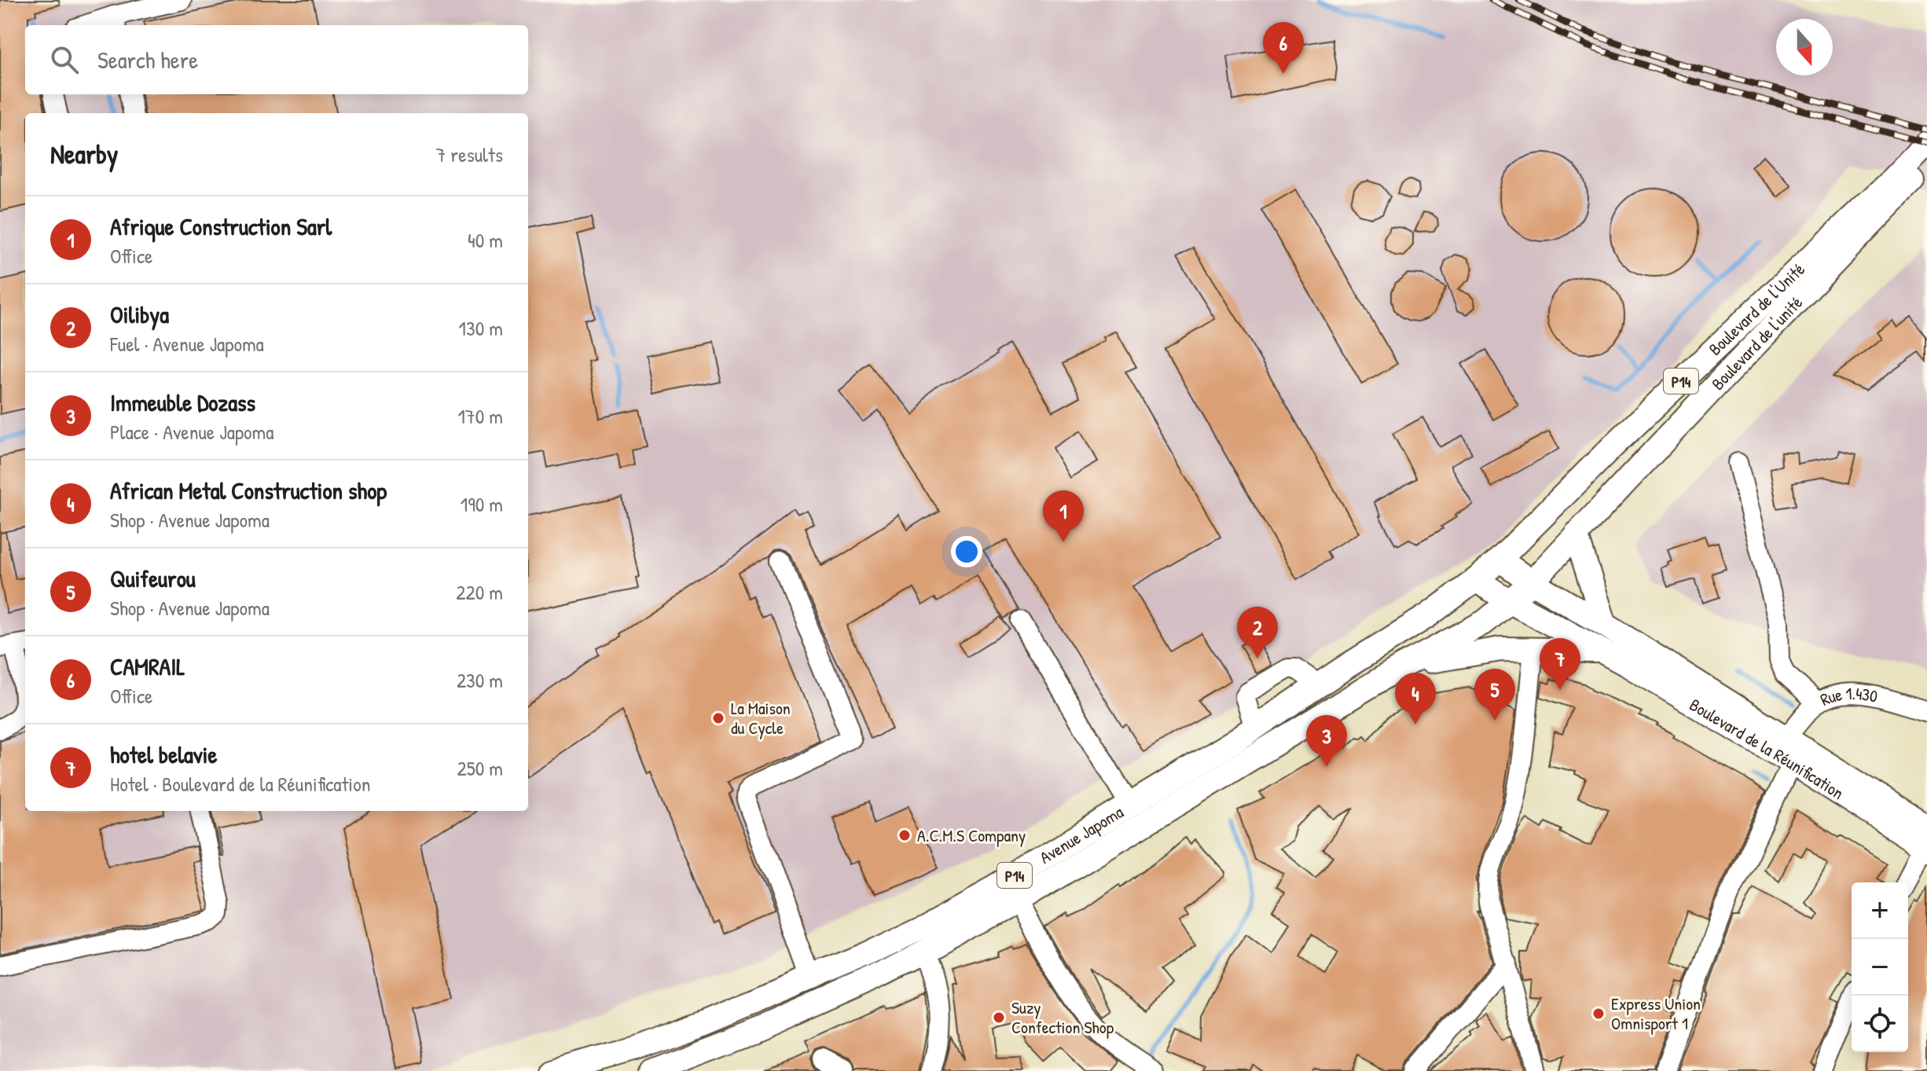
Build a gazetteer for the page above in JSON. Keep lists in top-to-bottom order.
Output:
{
  "streets": {
    "main road": [
      "Boulevard de l'Unité",
      "Boulevard de l'unité",
      "P14",
      "Boulevard de la Réunification",
      "Avenue Japoma"
    ],
    "street": ["Rue 1.430"]
  },
  "crossings": [
    ["Boulevard de l'Unité", "Boulevard de l'unité"],
    ["Boulevard de l'Unité", "Boulevard de la Réunification"],
    ["Boulevard de l'Unité", "Avenue Japoma"],
    ["Boulevard de l'unité", "Boulevard de la Réunification"],
    ["Boulevard de l'unité", "Avenue Japoma"],
    ["Rue 1.430", "Boulevard de la Réunification"],
    ["Boulevard de la Réunification", "Avenue Japoma"]
  ],
  "places": [
    "La Maison du Cycle",
    "A.C.M.S Company",
    "Express Union Omnisport 1",
    "Suzy Confection Shop"
  ],
  "north": "bottom",
  "page": {
    "pins": [
      "6",
      "1",
      "2",
      "7",
      "5",
      "4",
      "3"
    ],
    "search": "Search here",
    "heading": ["Nearby", "7 results"],
    "list": [
      {
        "mark": "1",
        "name": "Afrique Construction Sarl",
        "note": "Office",
        "value": "40 m"
      },
      {
        "mark": "2",
        "name": "Oilibya",
        "note": "Fuel · Avenue Japoma",
        "value": "130 m"
      },
      {
        "mark": "3",
        "name": "Immeuble Dozass",
        "note": "Place · Avenue Japoma",
        "value": "170 m"
      },
      {
        "mark": "4",
        "name": "African Metal Construction shop",
        "note": "Shop · Avenue Japoma",
        "value": "190 m"
      },
      {
        "mark": "5",
        "name": "Quifeurou",
        "note": "Shop · Avenue Japoma",
        "value": "220 m"
      },
      {
        "mark": "6",
        "name": "CAMRAIL",
        "note": "Office",
        "value": "230 m"
      },
      {
        "mark": "7",
        "name": "hotel belavie",
        "note": "Hotel · Boulevard de la Réunification",
        "value": "250 m"
      }
    ],
    "map_buttons": ["+", "−"]
  }
}
